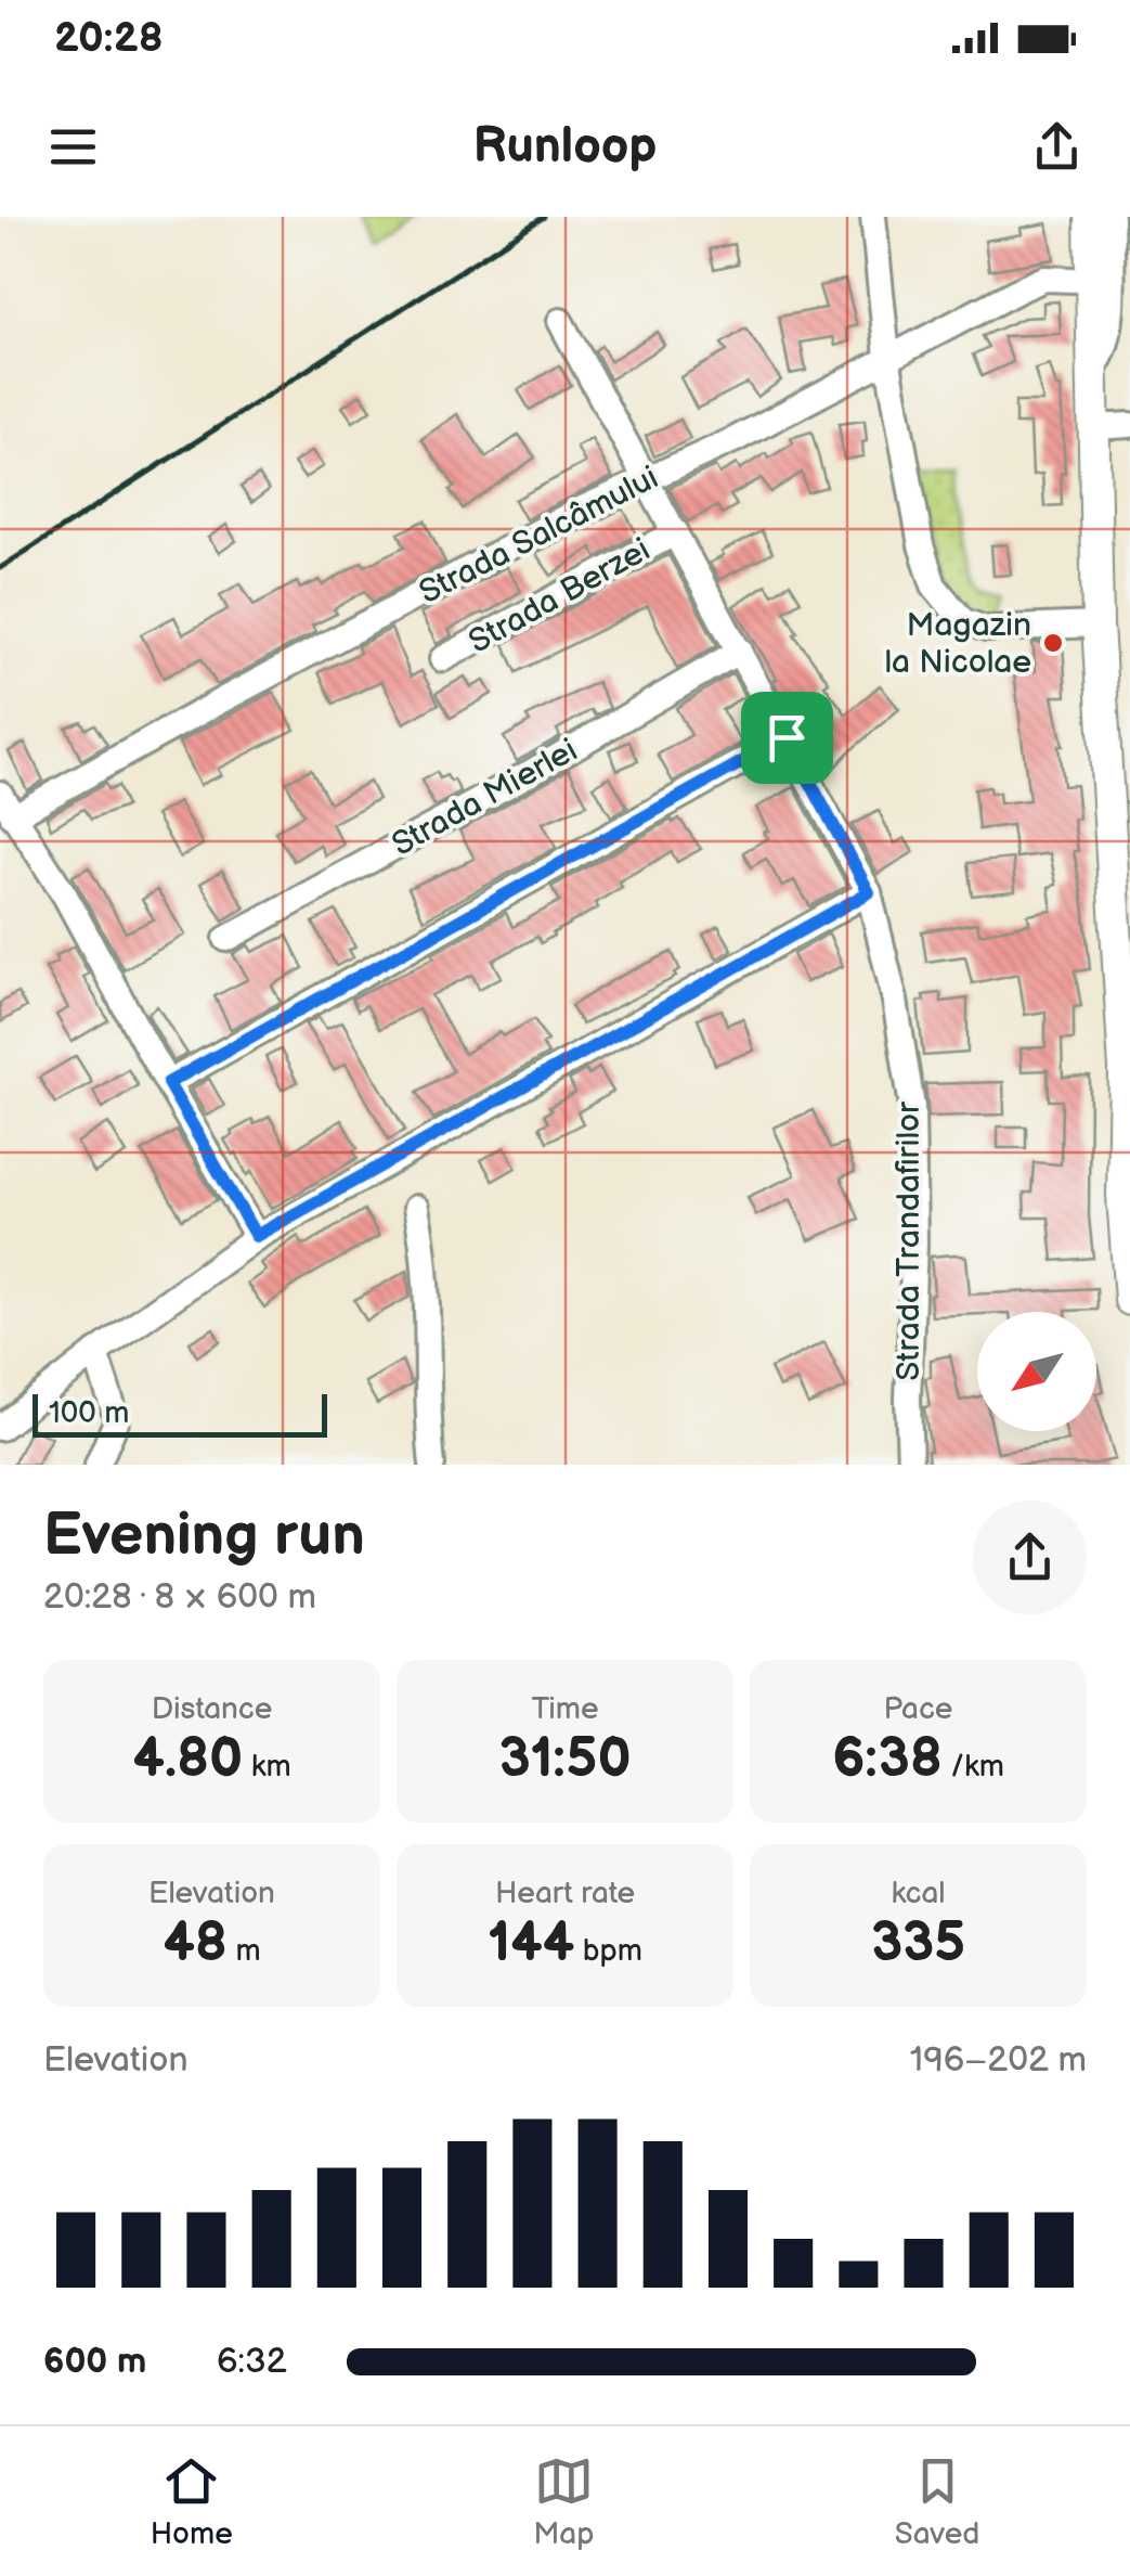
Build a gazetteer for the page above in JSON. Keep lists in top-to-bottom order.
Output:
{
  "streets": {
    "street": [
      "Strada Salcâmului",
      "Strada Berzei",
      "Strada Mierlei",
      "Strada Trandafirilor"
    ]
  },
  "crossings": [
    ["Strada Salcâmului", "Strada Trandafirilor"],
    ["Strada Berzei", "Strada Trandafirilor"],
    ["Strada Mierlei", "Strada Trandafirilor"]
  ],
  "places": ["Magazin la Nicolae"],
  "scale_bar": "100 m",
  "north": "bottom left",
  "page": {
    "status": "20:28",
    "header": "Runloop",
    "scale": "100 m",
    "heading": ["Evening run", "20:28 · 8 × 600 m"],
    "stats": [
      ["Distance", "4.80 km"],
      ["Time", "31:50"],
      ["Pace", "6:38 /km"],
      ["Elevation", "48 m"],
      ["Heart rate", "144 bpm"],
      ["kcal", "335"]
    ],
    "chart": ["Elevation", "196–202 m"],
    "list": [
      {
        "name": "600 m",
        "note": "6:32"
      }
    ],
    "tabs": ["Home", "Map", "Saved"]
  }
}
